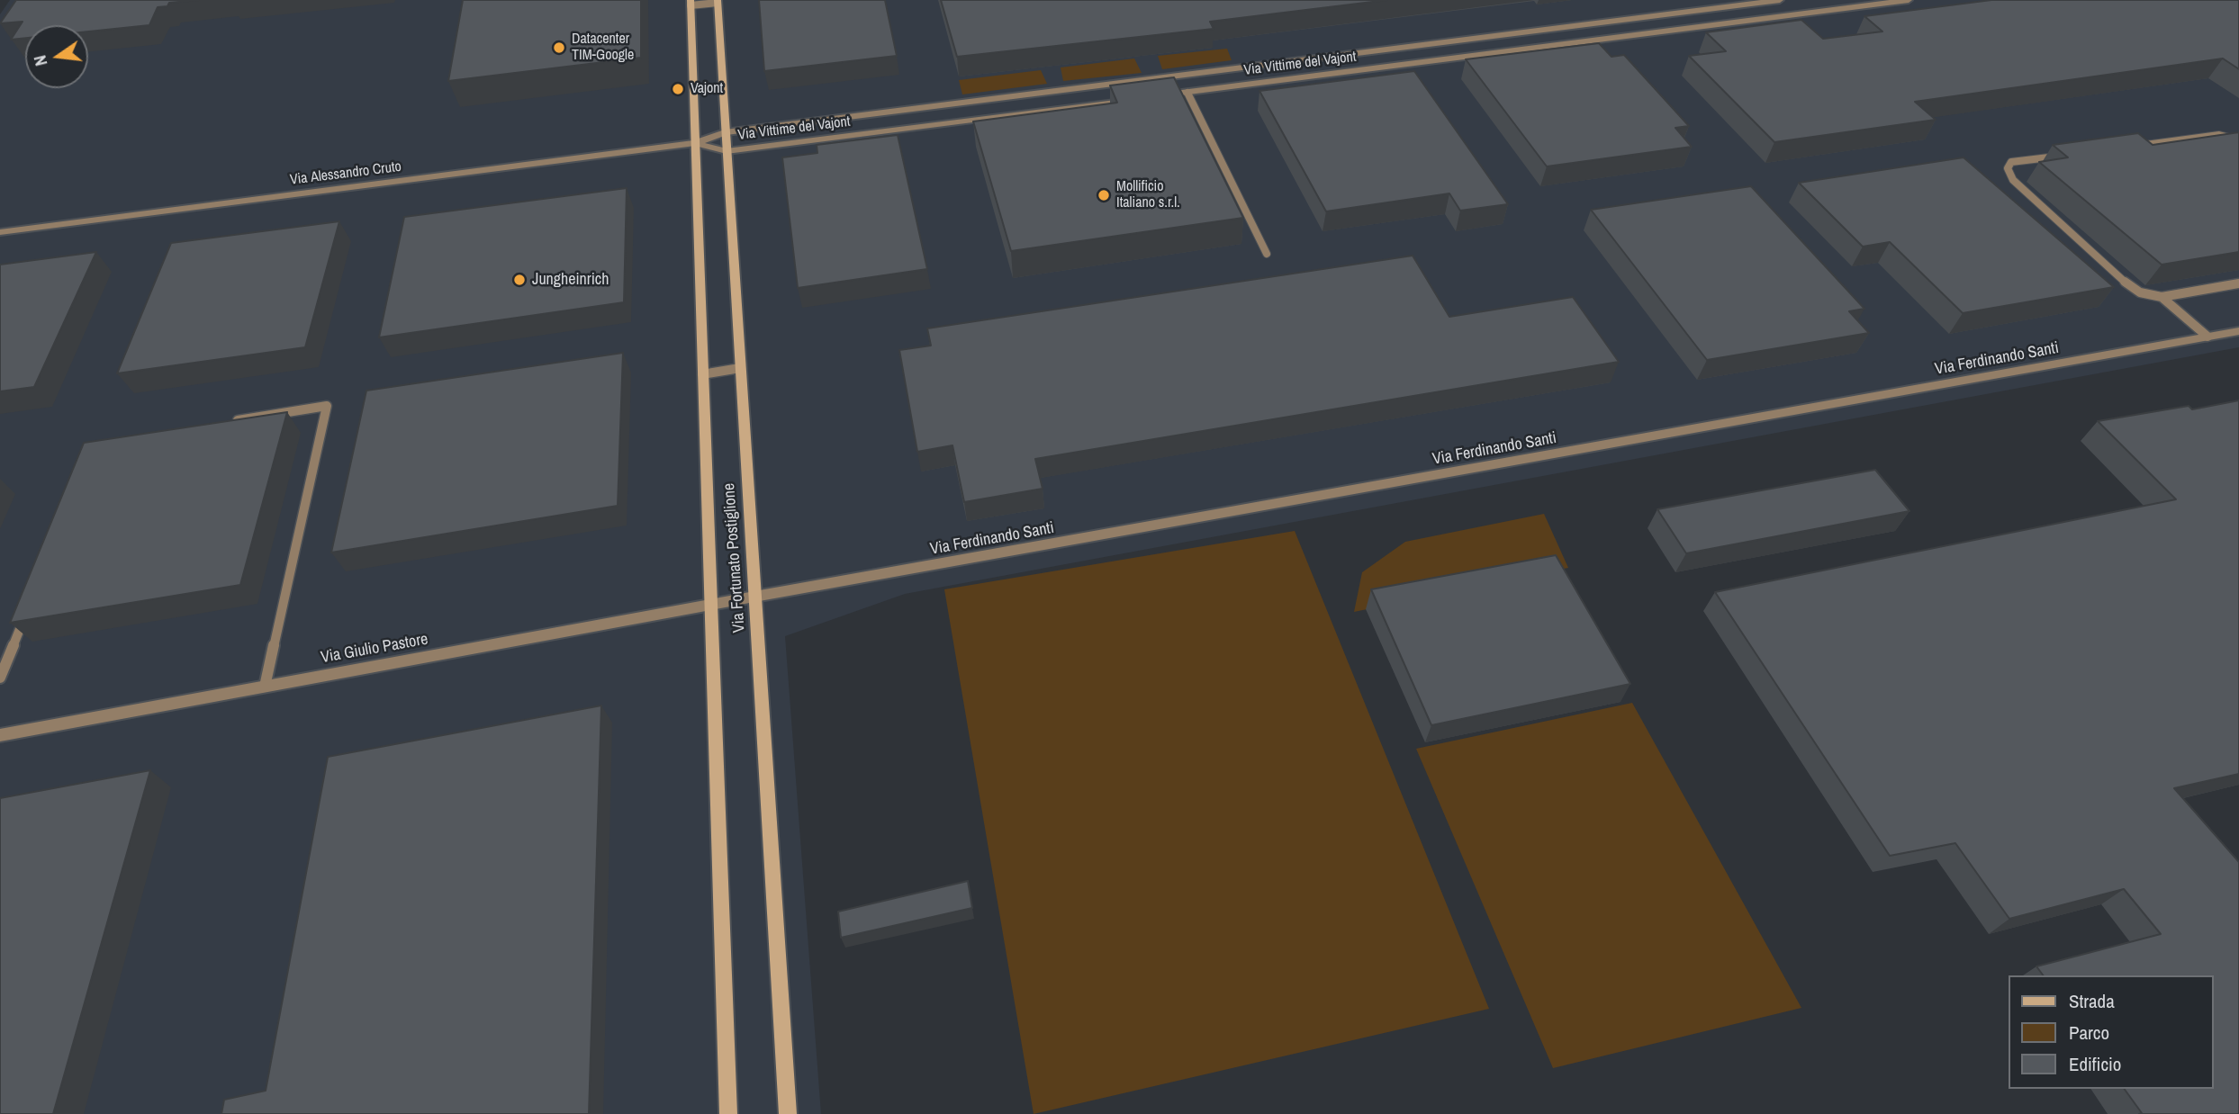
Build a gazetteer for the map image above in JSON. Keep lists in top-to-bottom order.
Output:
{
  "streets": {
    "street": [
      "Via Vittime del Vajont",
      "Via Alessandro Cruto",
      "Via Ferdinando Santi",
      "Via Fortunato Postiglione",
      "Via Giulio Pastore"
    ]
  },
  "crossings": [
    ["Via Vittime del Vajont", "Via Alessandro Cruto"],
    ["Via Vittime del Vajont", "Via Fortunato Postiglione"],
    ["Via Alessandro Cruto", "Via Fortunato Postiglione"],
    ["Via Ferdinando Santi", "Via Fortunato Postiglione"],
    ["Via Ferdinando Santi", "Via Giulio Pastore"],
    ["Via Fortunato Postiglione", "Via Giulio Pastore"]
  ],
  "places": [
    "Datacenter TIM-Google",
    "Vajont",
    "Mollificio Italiano s.r.l.",
    "Jungheinrich"
  ],
  "legend": ["Strada", "Parco", "Edificio"],
  "north": "left"
}
